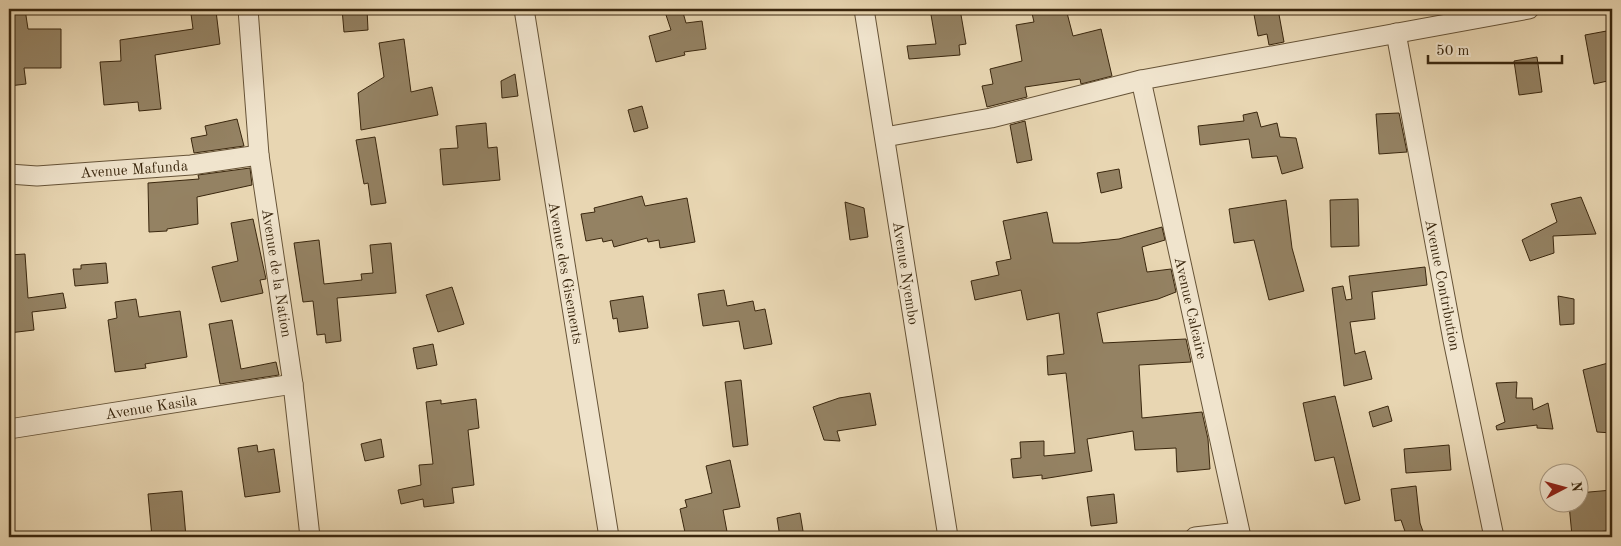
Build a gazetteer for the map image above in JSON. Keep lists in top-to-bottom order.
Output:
{
  "streets": {
    "street": [
      "Avenue Mafunda",
      "Avenue de la Nation",
      "Avenue des Gisements",
      "Avenue Nyembo",
      "Avenue Contribution",
      "Avenue Calcaire",
      "Avenue Kasila"
    ]
  },
  "crossings": [
    ["Avenue Mafunda", "Avenue de la Nation"],
    ["Avenue de la Nation", "Avenue Kasila"]
  ],
  "scale_bar": "50 m",
  "north": "right"
}
